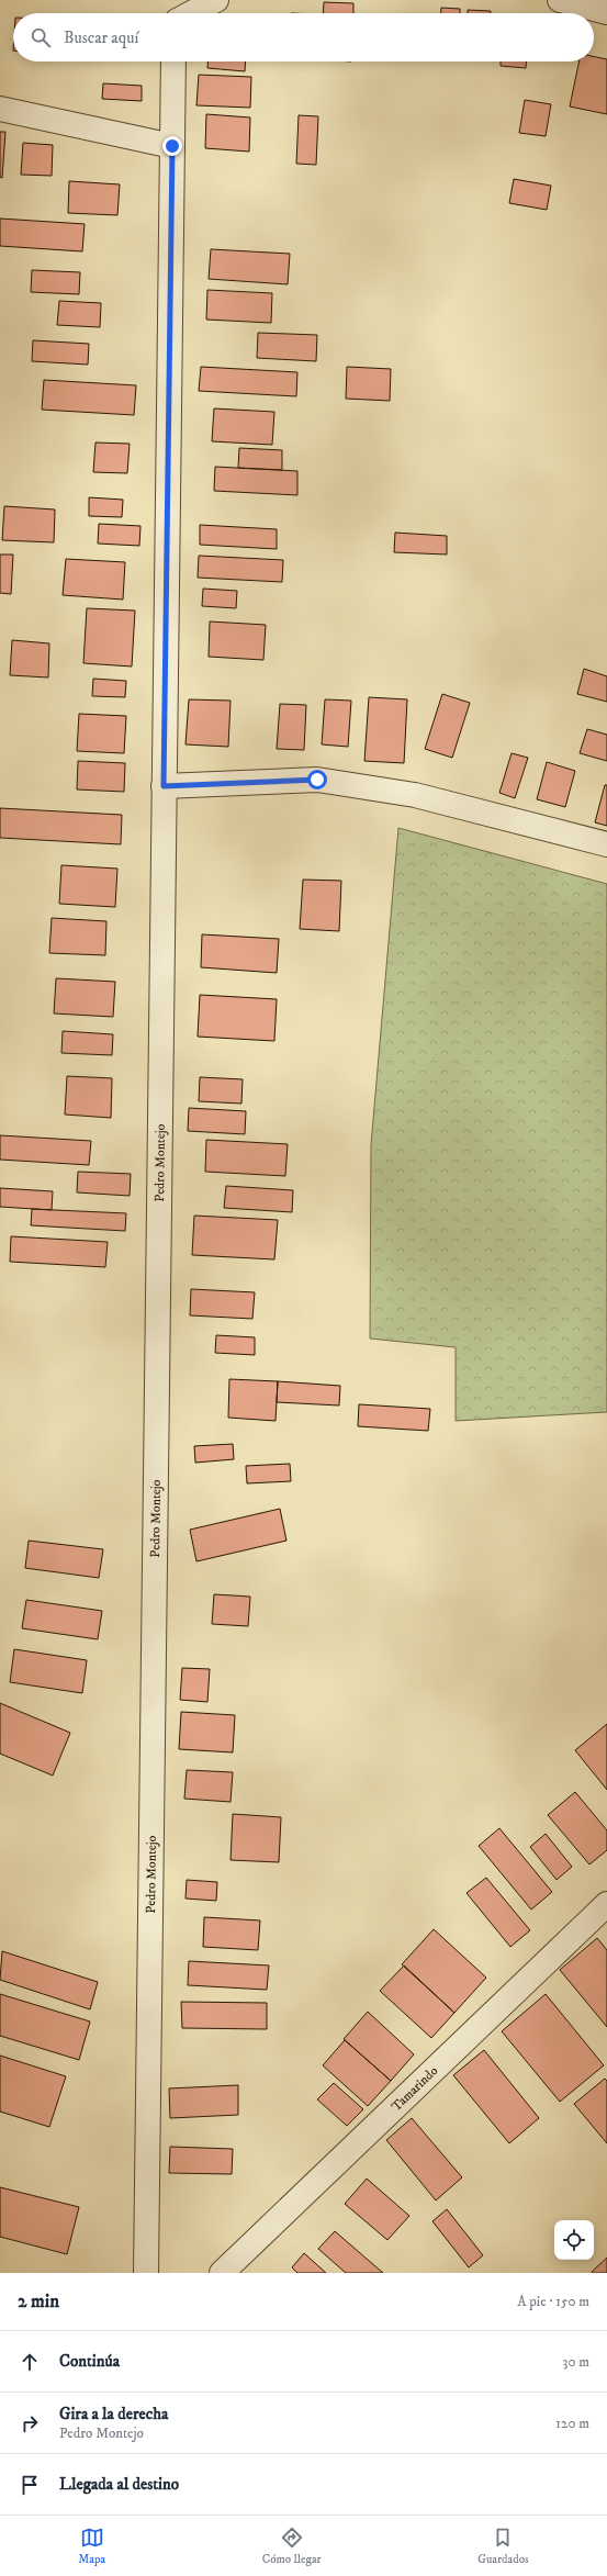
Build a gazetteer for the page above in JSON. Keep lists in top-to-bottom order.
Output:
{
  "streets": {
    "street": ["Pedro Montejo", "Tamarindo"]
  },
  "page": {
    "search": "Buscar aquí",
    "heading": ["2 min", "A pie · 150 m"],
    "list": [
      ["Continúa", "30 m"],
      ["Gira a la derecha", "Pedro Montejo", "120 m"],
      "Llegada al destino"
    ],
    "nav": ["Mapa", "Cómo llegar", "Guardados"]
  }
}
